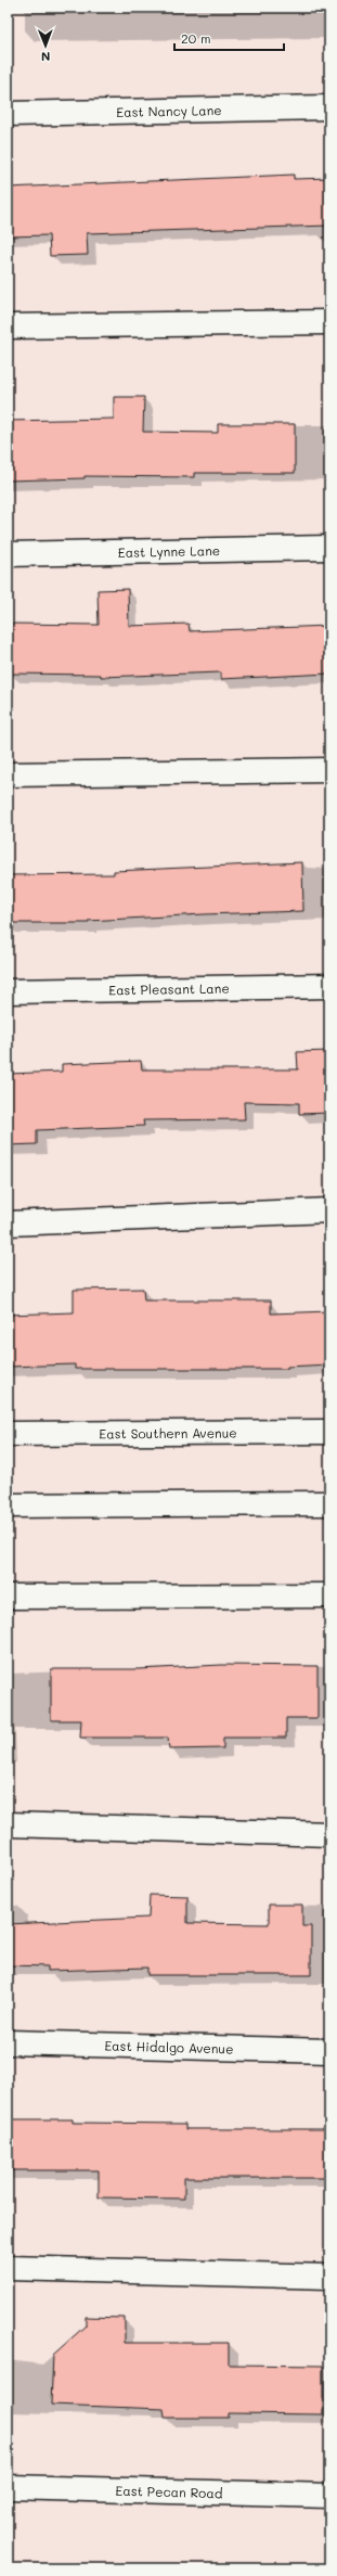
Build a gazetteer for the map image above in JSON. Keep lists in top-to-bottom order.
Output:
{
  "streets": {
    "street": [
      "East Nancy Lane",
      "East Lynne Lane",
      "East Pleasant Lane",
      "East Southern Avenue",
      "East Hidalgo Avenue",
      "East Pecan Road"
    ]
  },
  "scale_bar": "20 m",
  "north": "bottom"
}
